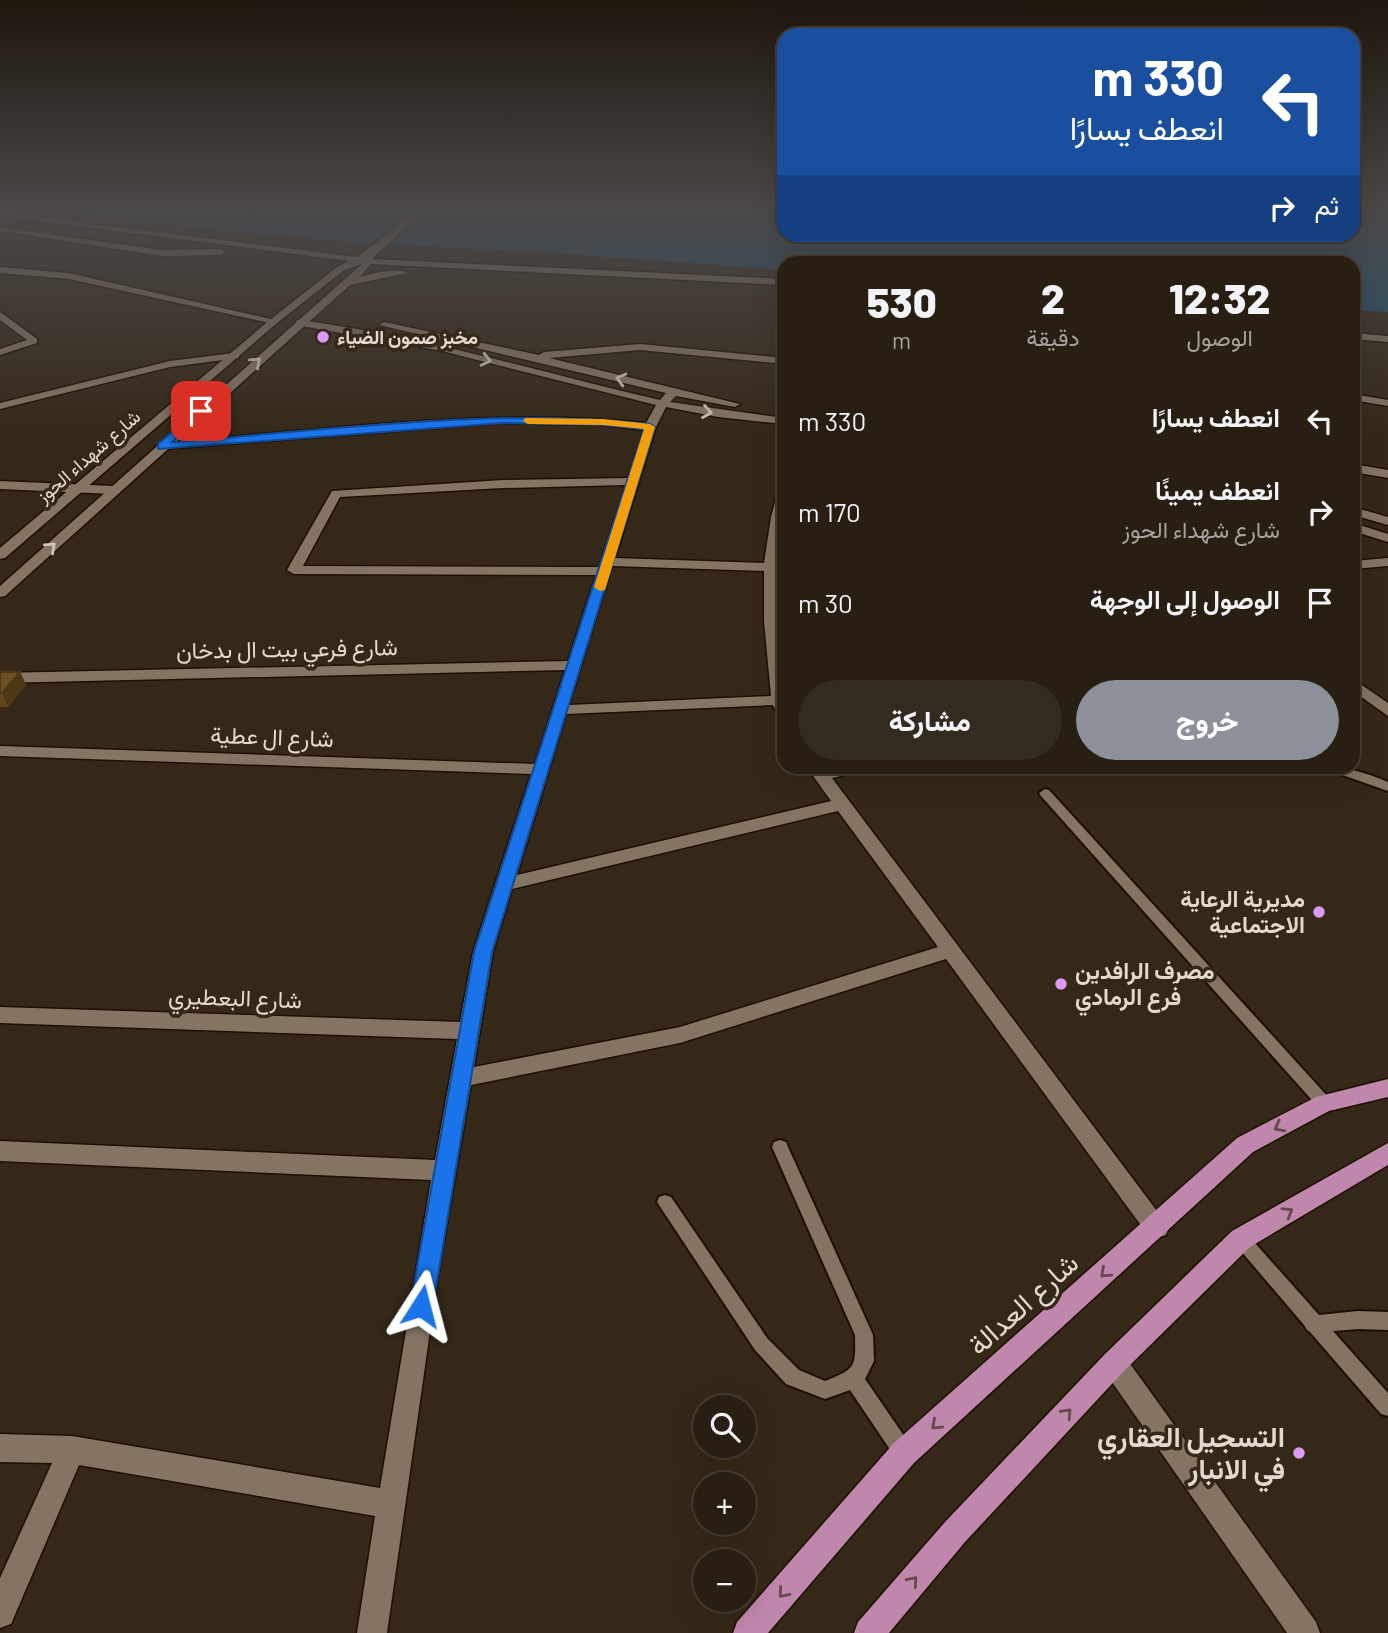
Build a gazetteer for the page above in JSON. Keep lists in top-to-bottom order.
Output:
{
  "streets": {
    "main road": ["شارع العدالة"],
    "street": [
      "شارع شهداء الحوز",
      "شارع فرعي بيت ال بدخان",
      "شارع ال عطية",
      "شارع البعطيري"
    ]
  },
  "places": [
    "مخبز صمون الضياء",
    "مديرية الرعاية الاجتماعية",
    "مصرف الرافدين فرع الرمادي",
    "التسجيل العقاري في الانبار"
  ],
  "page": {
    "turn": ["330 m", "انعطف يسارًا"],
    "then": "ثم",
    "eta": [
      "12:32",
      "الوصول",
      "2",
      "دقيقة",
      "530",
      "m"
    ],
    "list": [
      {
        "name": "انعطف يسارًا",
        "value": "330 m"
      },
      {
        "name": "انعطف يمينًا",
        "note": "شارع شهداء الحوز",
        "value": "170 m"
      },
      {
        "name": "الوصول إلى الوجهة",
        "value": "30 m"
      }
    ],
    "buttons": ["خروج", "مشاركة"],
    "map_buttons": ["+", "−"]
  }
}
